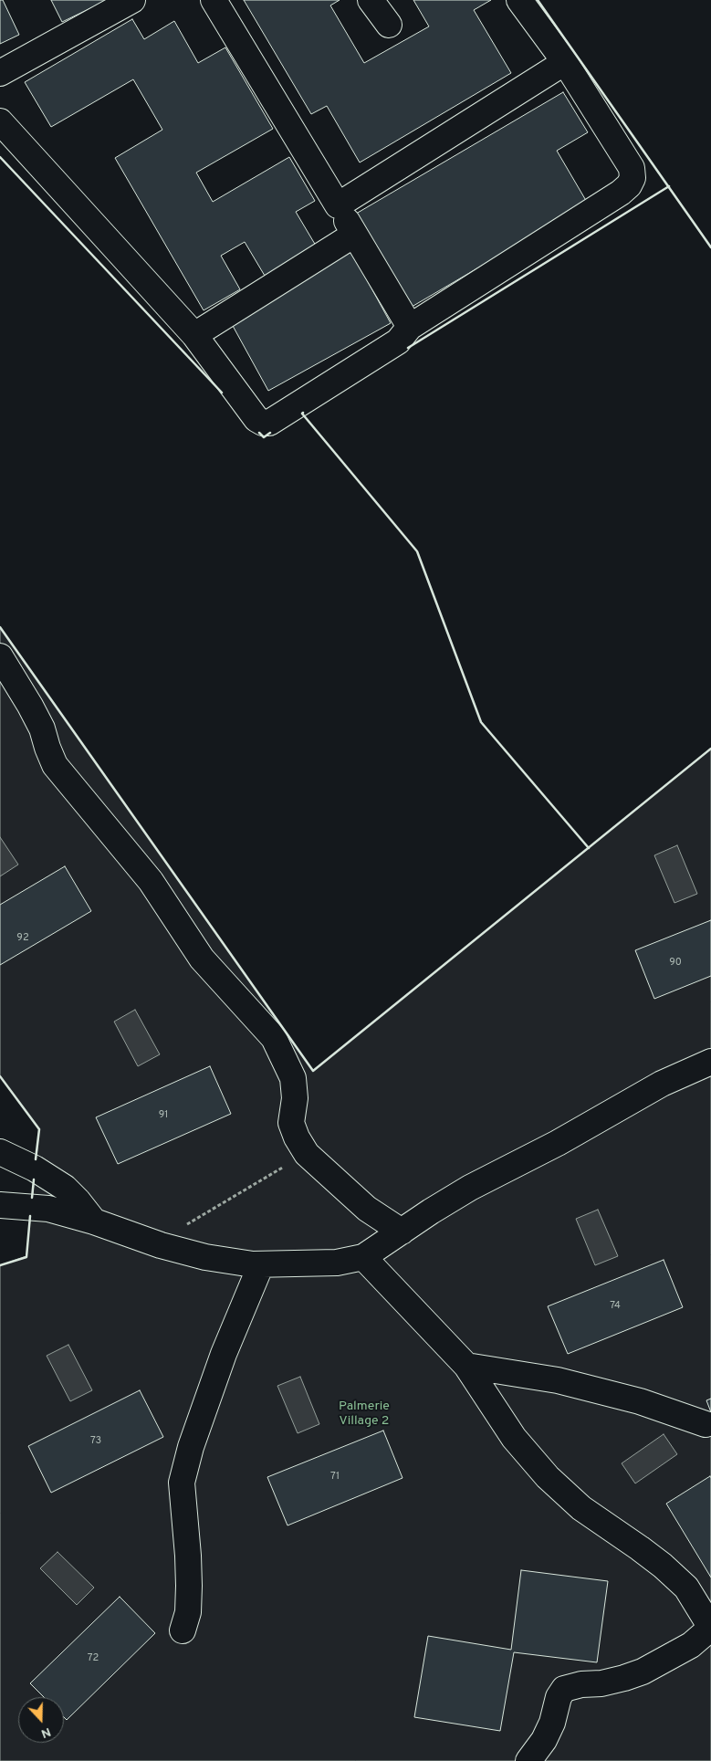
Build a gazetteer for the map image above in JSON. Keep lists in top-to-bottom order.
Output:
{
  "parks": ["Palmerie Village 2"],
  "house_numbers": [
    "92",
    "90",
    "91",
    "74",
    "73",
    "71",
    "72"
  ],
  "north": "bottom"
}
